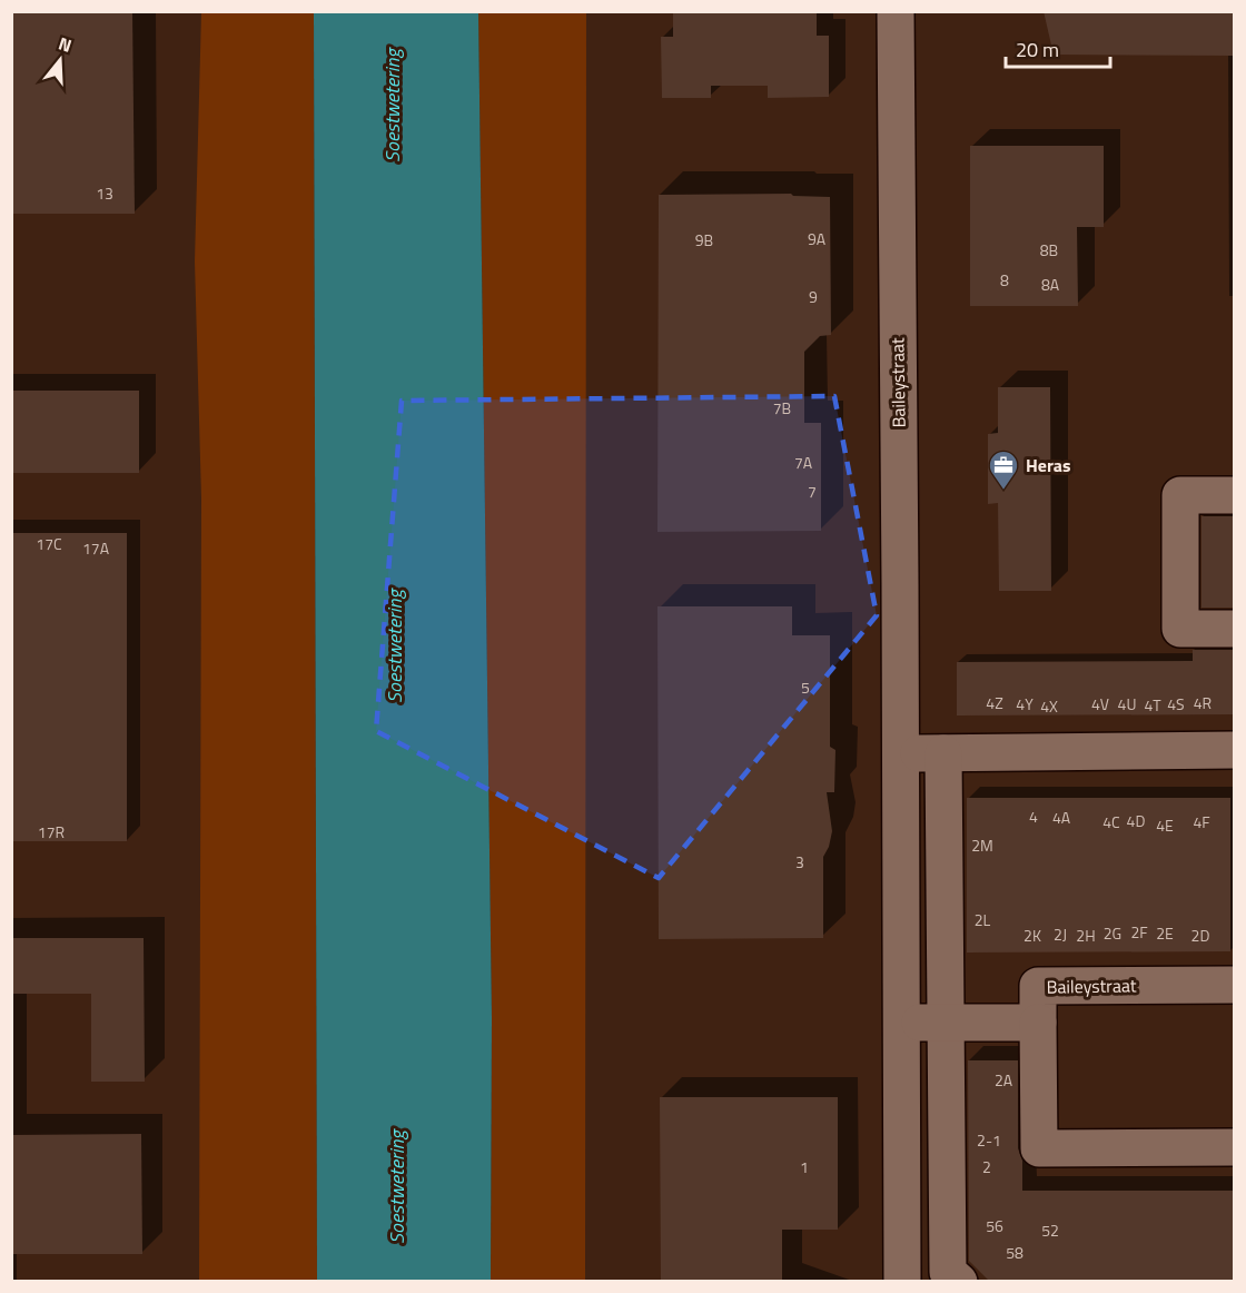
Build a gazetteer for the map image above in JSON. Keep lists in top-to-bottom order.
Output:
{
  "streets": {
    "street": ["Baileystraat"]
  },
  "water": ["Soestwetering"],
  "places": {
    "office": ["Heras"]
  },
  "house_numbers": [
    "13",
    "9A",
    "9B",
    "8B",
    "8",
    "8A",
    "9",
    "7B",
    "7A",
    "7",
    "17C",
    "17A",
    "5",
    "4Z",
    "4R",
    "4Y",
    "4V",
    "4U",
    "4S",
    "4T",
    "4X",
    "4",
    "4A",
    "4D",
    "4C",
    "4F",
    "4E",
    "17R",
    "2M",
    "3",
    "2L",
    "2F",
    "2G",
    "2E",
    "2J",
    "2K",
    "2H",
    "2D",
    "2A",
    "2-1",
    "1",
    "2",
    "56",
    "52",
    "58"
  ],
  "scale_bar": "20 m",
  "north": "top"
}
